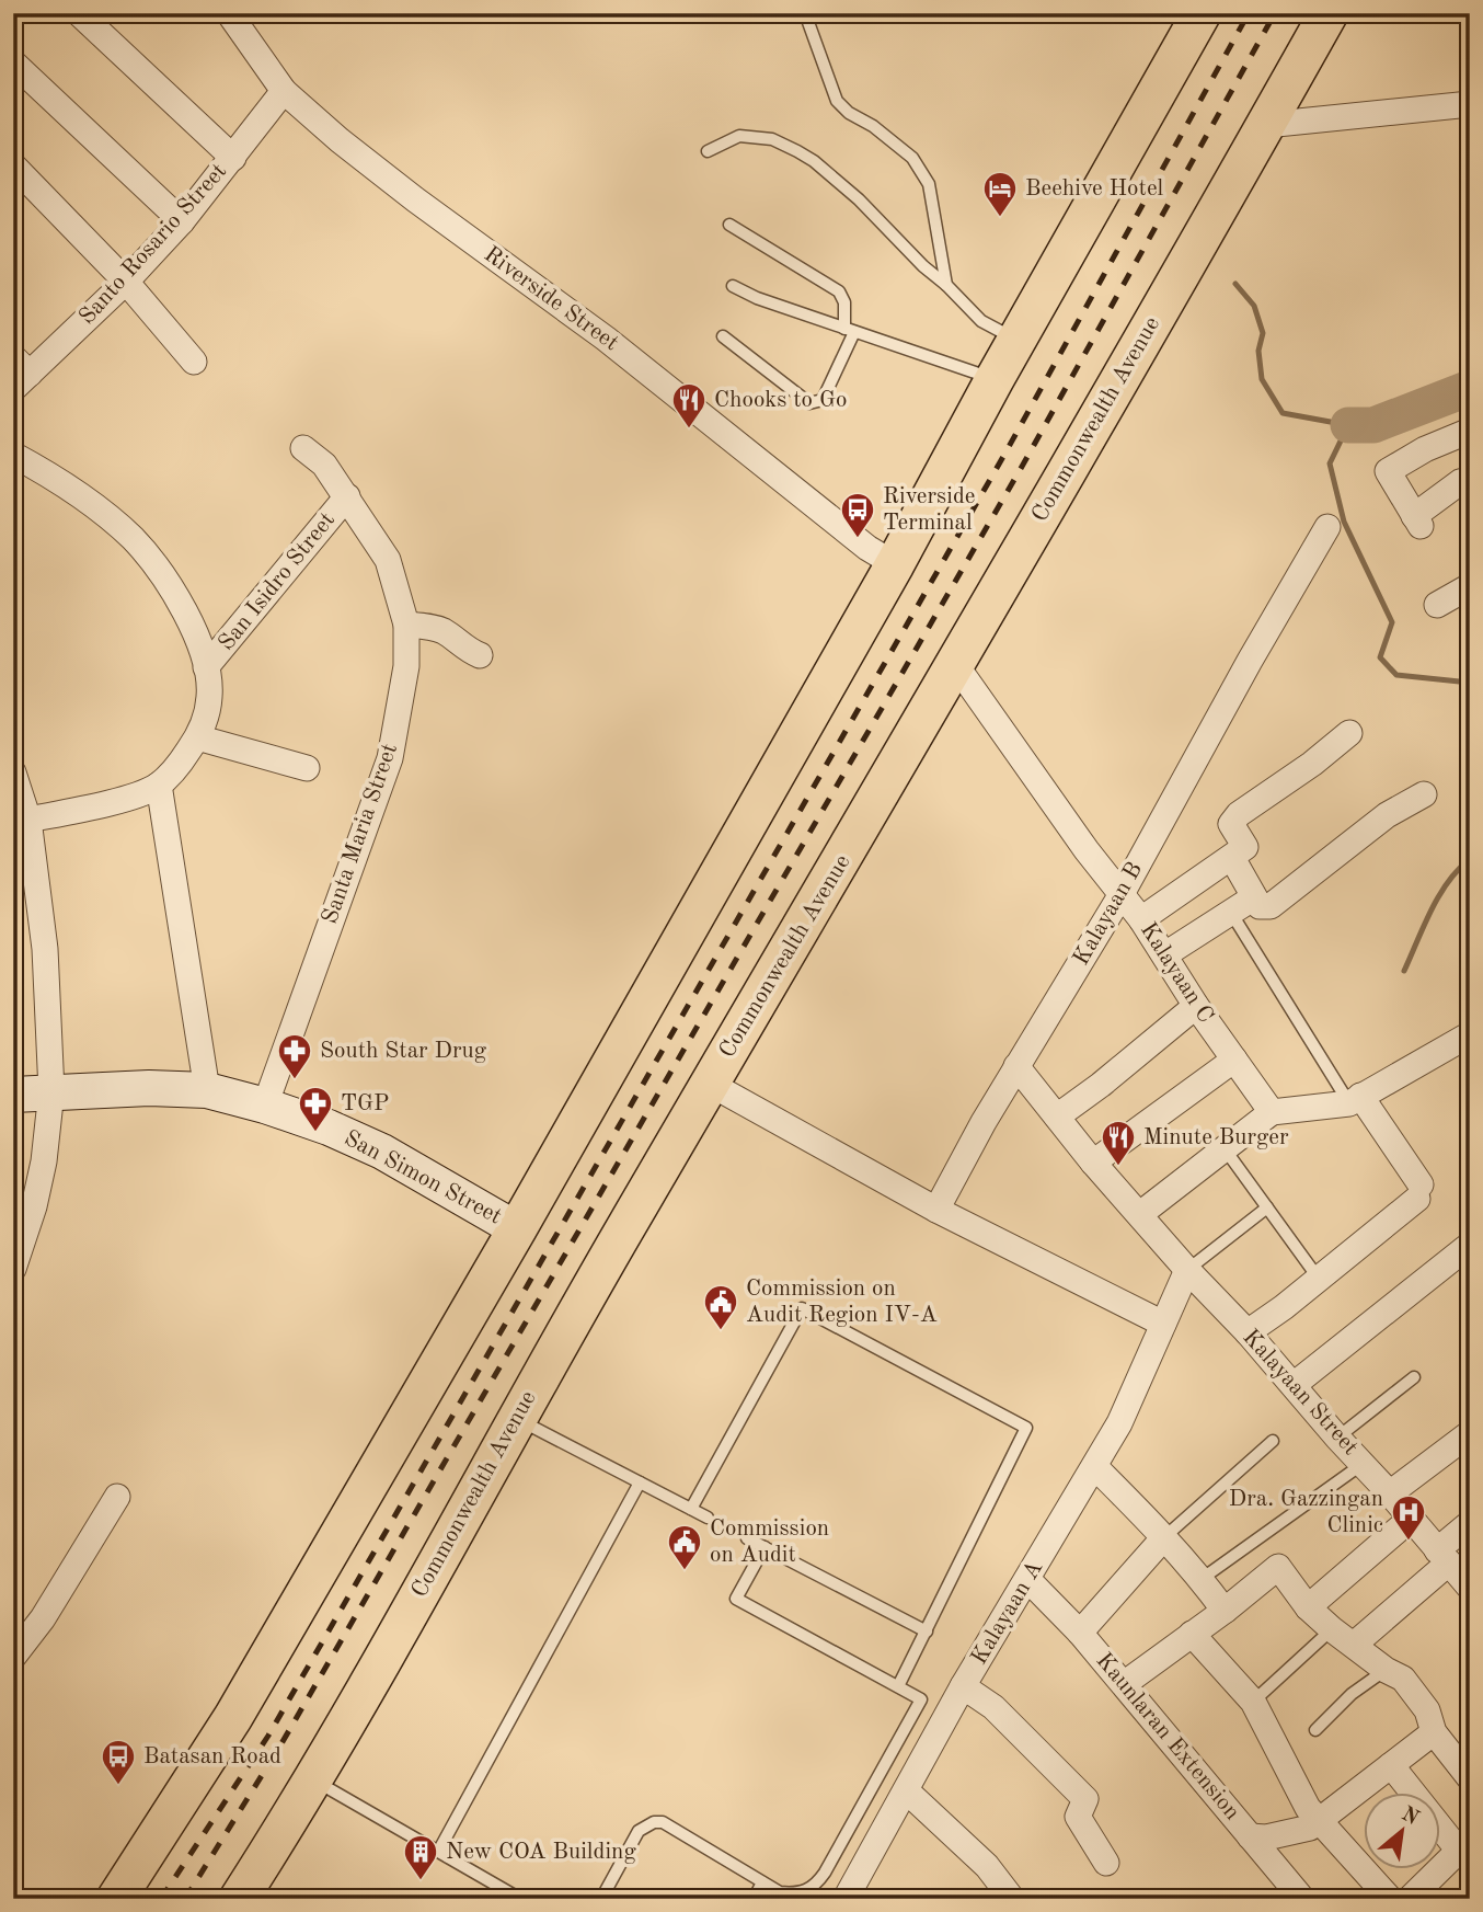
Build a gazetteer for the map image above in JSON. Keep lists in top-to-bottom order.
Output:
{
  "streets": {
    "main road": ["Commonwealth Avenue", "San Simon Street"],
    "street": [
      "Santo Rosario Street",
      "Riverside Street",
      "San Isidro Street",
      "Santa Maria Street",
      "Kalayaan B",
      "Kalayaan C",
      "Kalayaan Street",
      "Kalayaan A",
      "Kaunlaran Extension"
    ]
  },
  "crossings": [
    ["Santo Rosario Street", "Riverside Street"],
    ["Commonwealth Avenue", "Kalayaan C"],
    ["San Isidro Street", "Santa Maria Street"],
    ["Santa Maria Street", "San Simon Street"],
    ["Kalayaan B", "Kalayaan C"],
    ["Kalayaan Street", "Kalayaan A"],
    ["Kalayaan A", "Kaunlaran Extension"]
  ],
  "places": {
    "hotel": ["Beehive Hotel"],
    "restaurant": ["Chooks to Go", "Minute Burger"],
    "bus stop": ["Riverside Terminal", "Batasan Road"],
    "pharmacy": ["South Star Drug", "TGP"],
    "public building": ["Commission on Audit Region IV-A", "Commission on Audit"],
    "hospital": ["Dra. Gazzingan Clinic"],
    "building": ["New COA Building"]
  },
  "north": "top right"
}
